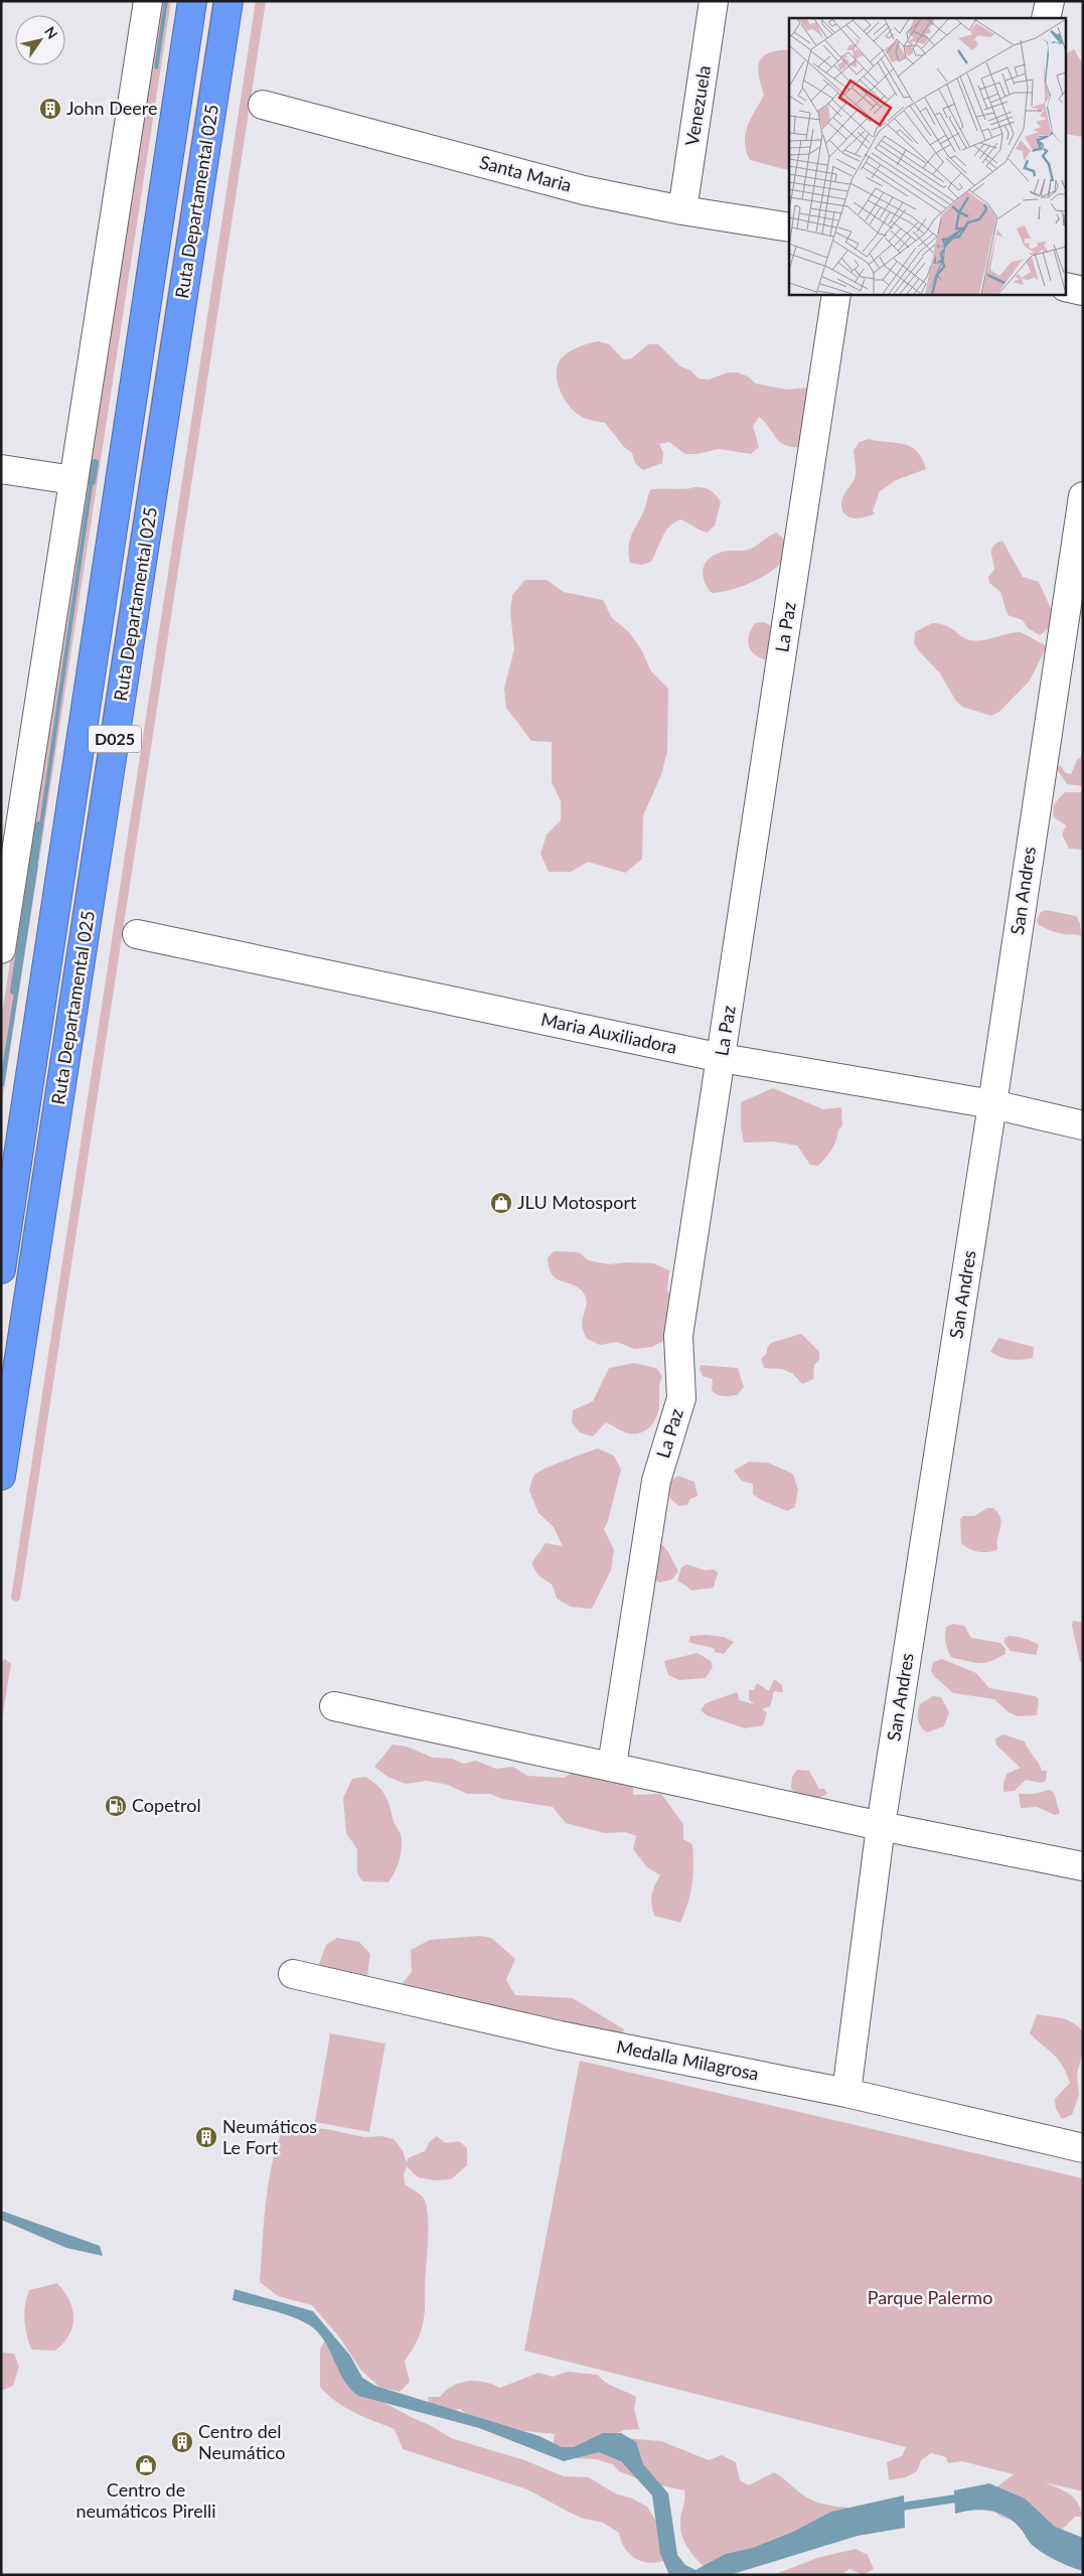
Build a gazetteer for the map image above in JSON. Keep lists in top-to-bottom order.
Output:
{
  "streets": {
    "highway": ["Ruta Departamental 025", "D025"],
    "street": [
      "Venezuela",
      "Santa Maria",
      "La Paz",
      "San Andres",
      "Maria Auxiliadora",
      "Medalla Milagrosa"
    ]
  },
  "crossings": [
    ["Venezuela", "Santa Maria"],
    ["La Paz", "Maria Auxiliadora"],
    ["San Andres", "Maria Auxiliadora"],
    ["San Andres", "Medalla Milagrosa"]
  ],
  "parks": ["Parque Palermo"],
  "places": {
    "building": ["John Deere", "Neumáticos Le Fort", "Centro del Neumático"],
    "shop": ["JLU Motosport", "Centro de neumáticos Pirelli"],
    "fuel station": ["Copetrol"]
  },
  "north": "top right"
}
